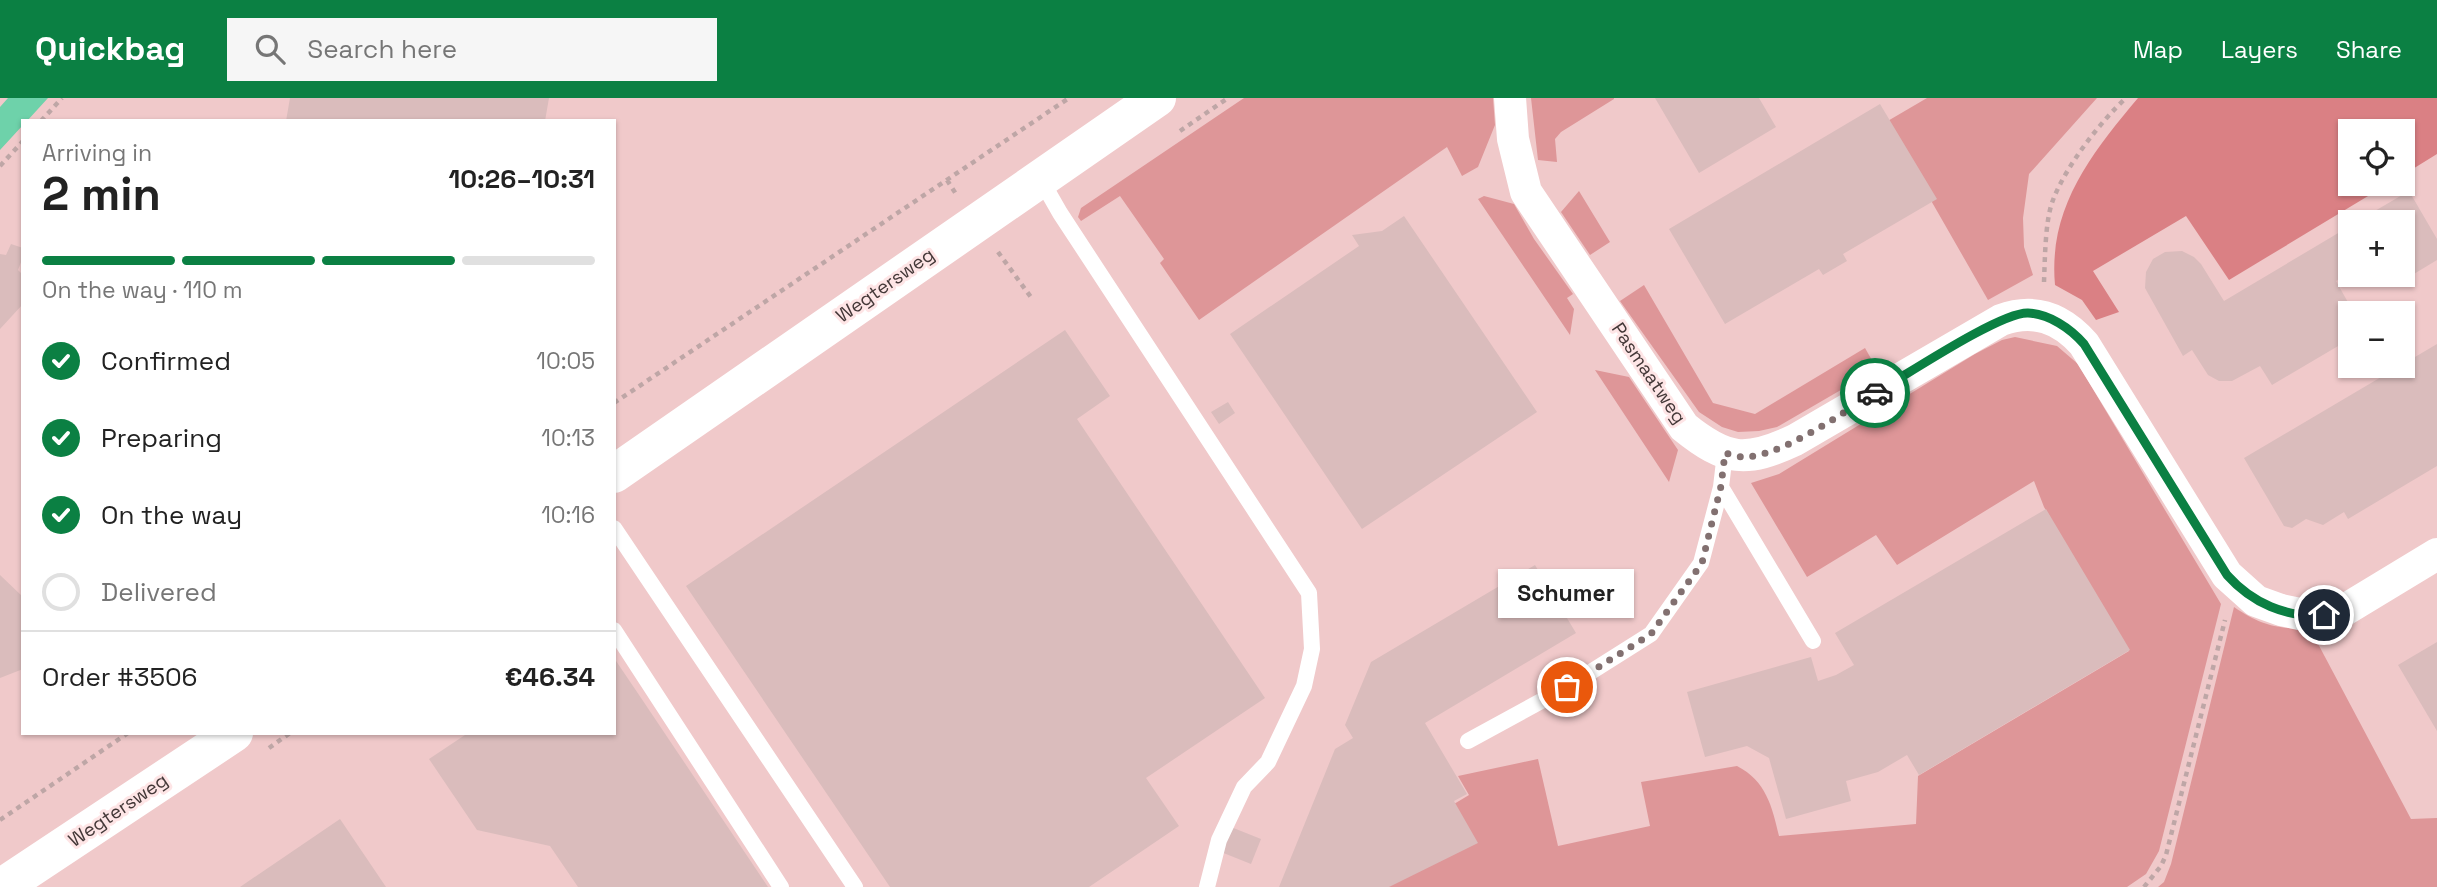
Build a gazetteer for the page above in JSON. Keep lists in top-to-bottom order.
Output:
{
  "streets": {
    "street": ["Wegtersweg", "Pasmaatweg"]
  },
  "places": ["Schumer"],
  "page": {
    "header": "Quickbag",
    "search": "Search here",
    "nav": ["Map", "Layers", "Share"],
    "map_buttons": ["+", "−"],
    "heading": ["2 min", "Arriving in", "10:26–10:31"],
    "panel": ["Order #3506", "€46.34"],
    "bar": "On the way · 110 m",
    "list": [
      ["Confirmed", "10:05"],
      ["Preparing", "10:13"],
      ["On the way", "10:16"],
      "Delivered"
    ],
    "bubble": "Schumer"
  }
}
